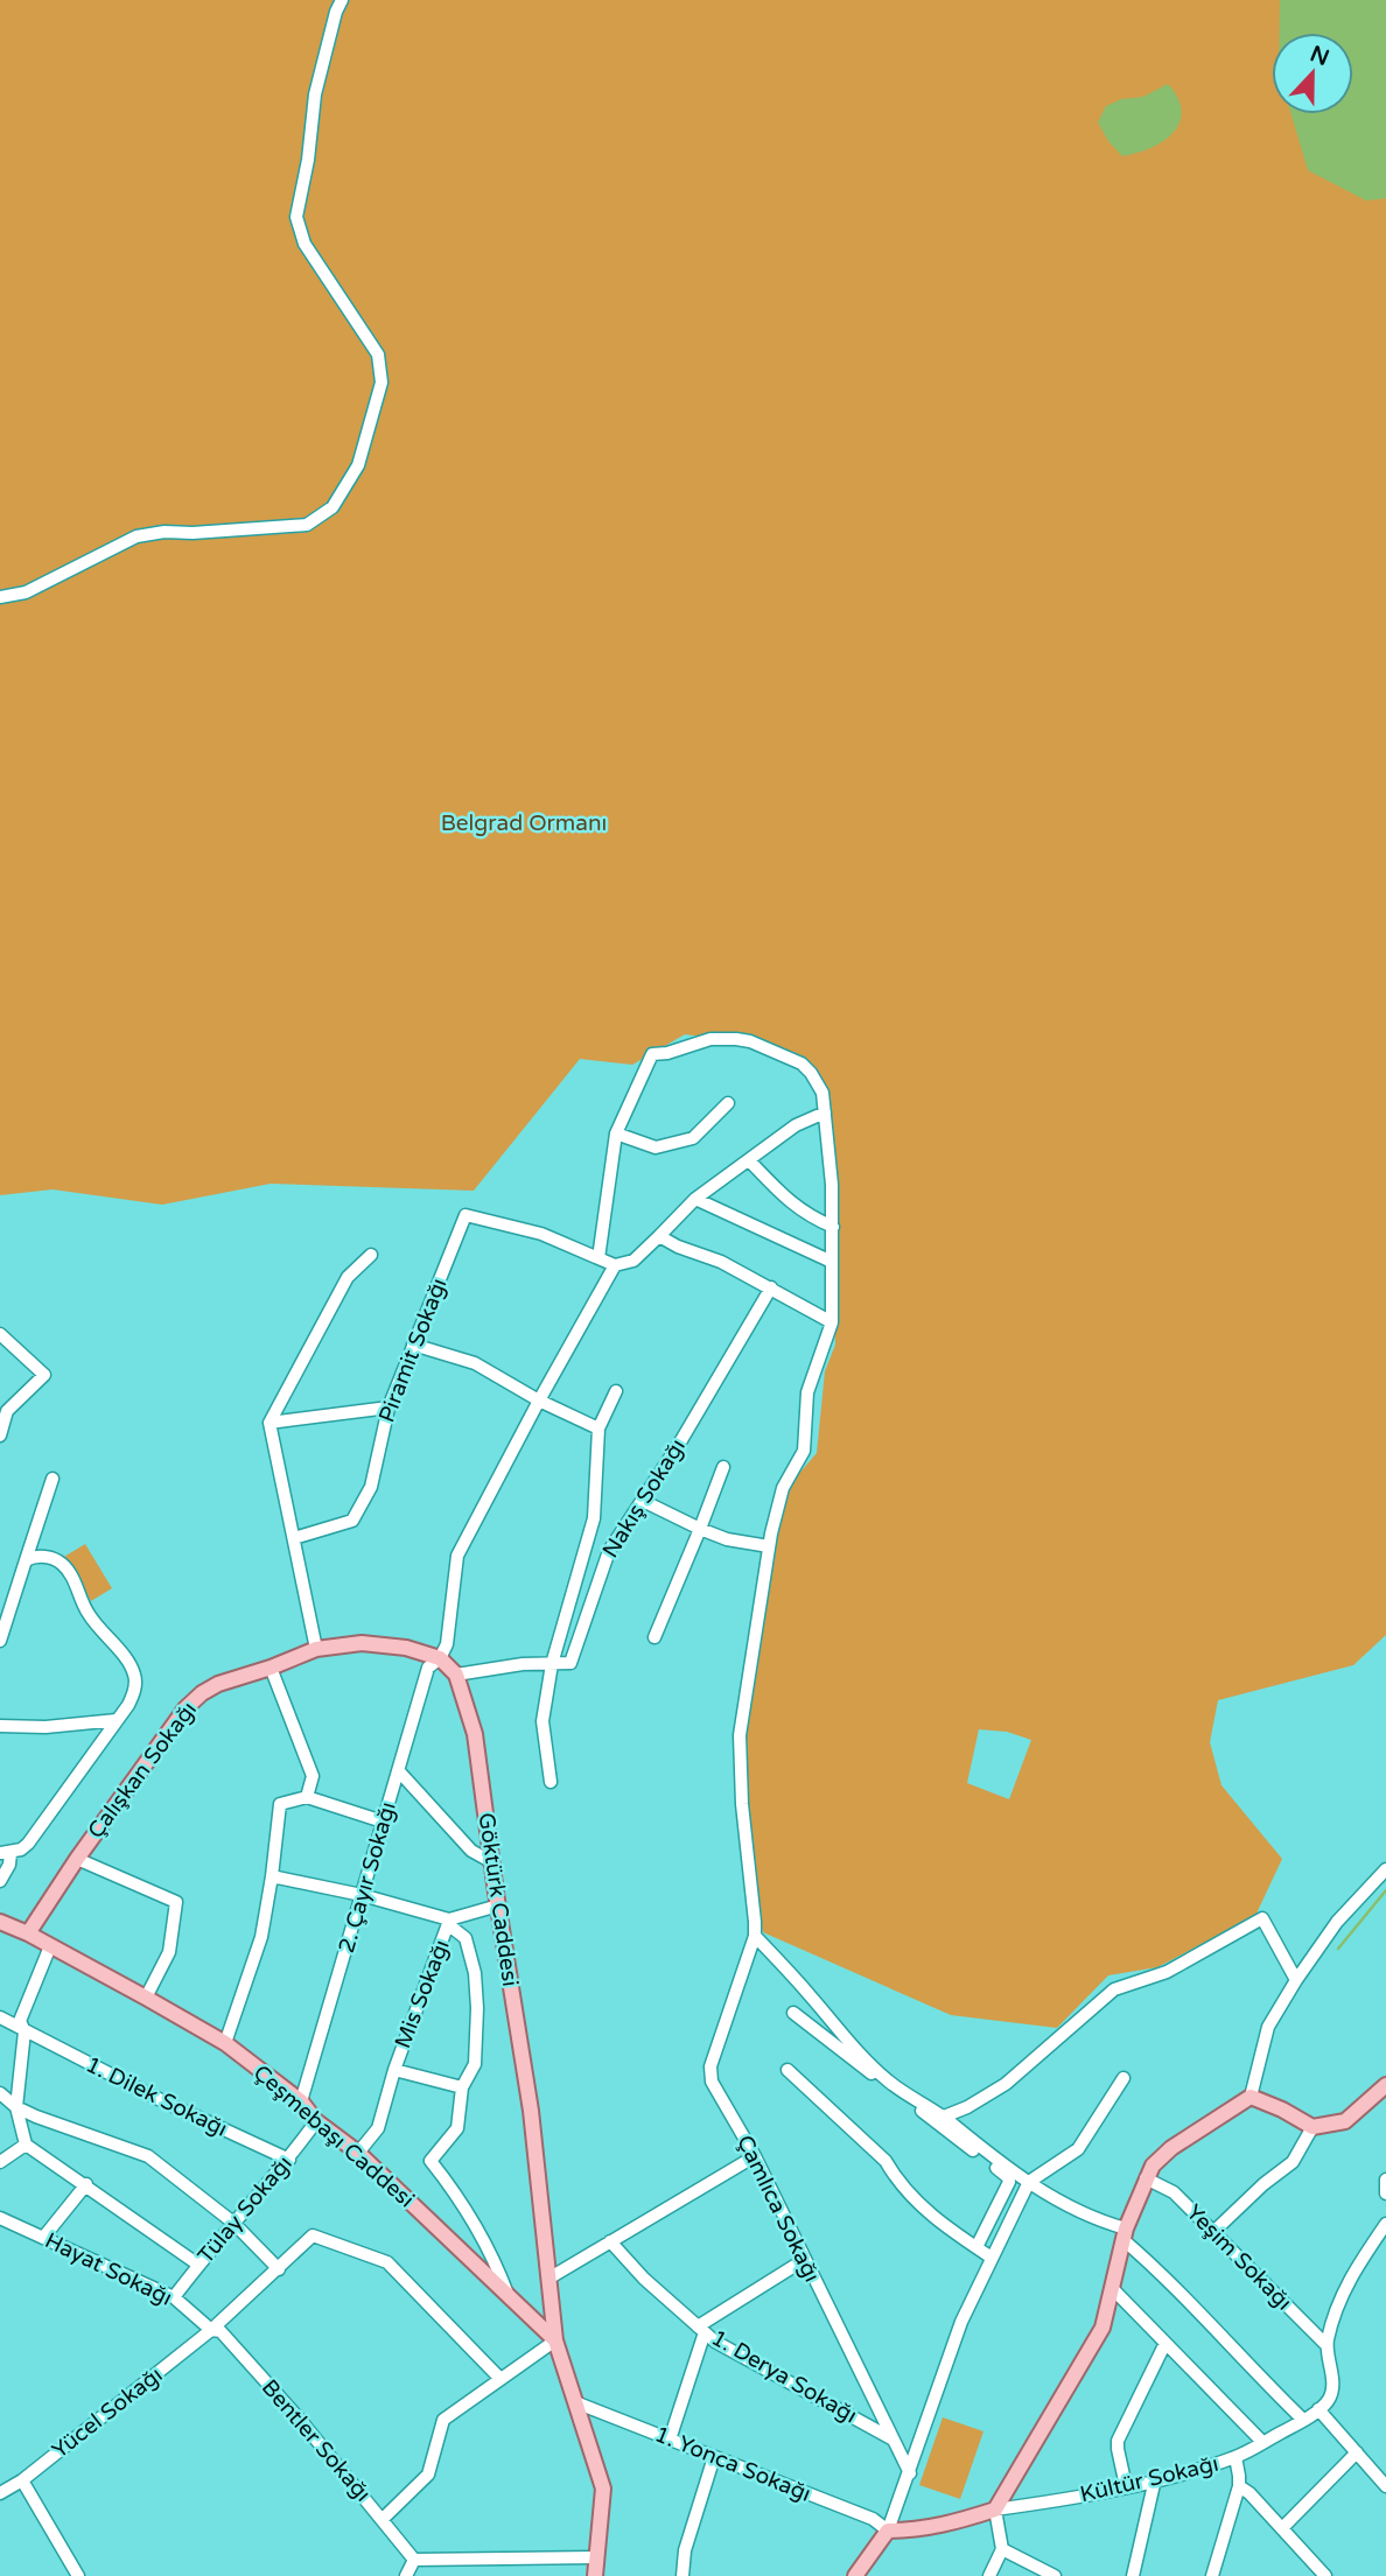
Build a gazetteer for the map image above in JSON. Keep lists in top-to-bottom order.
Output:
{
  "streets": {
    "main road": ["Çalışkan Sokağı", "Göktürk Caddesi", "Çeşmebaşı Caddesi"],
    "street": [
      "Piramit Sokağı",
      "Nakış Sokağı",
      "2. Çayır Sokağı",
      "Mis Sokağı",
      "1. Dilek Sokağı",
      "Çamlıca Sokağı",
      "Tülay Sokağı",
      "Yeşim Sokağı",
      "Hayat Sokağı",
      "1. Derya Sokağı",
      "Yücel Sokağı",
      "Bentler Sokağı",
      "1. Yonca Sokağı",
      "Kültür Sokağı"
    ]
  },
  "crossings": [
    ["Çalışkan Sokağı", "2. Çayır Sokağı"],
    ["Çalışkan Sokağı", "Göktürk Caddesi"],
    ["Çalışkan Sokağı", "Çeşmebaşı Caddesi"],
    ["2. Çayır Sokağı", "Göktürk Caddesi"],
    ["2. Çayır Sokağı", "Çeşmebaşı Caddesi"],
    ["Göktürk Caddesi", "Çeşmebaşı Caddesi"],
    ["Göktürk Caddesi", "1. Yonca Sokağı"],
    ["Mis Sokağı", "Çeşmebaşı Caddesi"],
    ["1. Dilek Sokağı", "Tülay Sokağı"],
    ["Çeşmebaşı Caddesi", "Tülay Sokağı"],
    ["Çamlıca Sokağı", "1. Derya Sokağı"],
    ["Tülay Sokağı", "Hayat Sokağı"],
    ["Hayat Sokağı", "Yücel Sokağı"],
    ["Hayat Sokağı", "Bentler Sokağı"],
    ["Yücel Sokağı", "Bentler Sokağı"]
  ],
  "parks": ["Belgrad Ormanı"],
  "north": "top"
}
